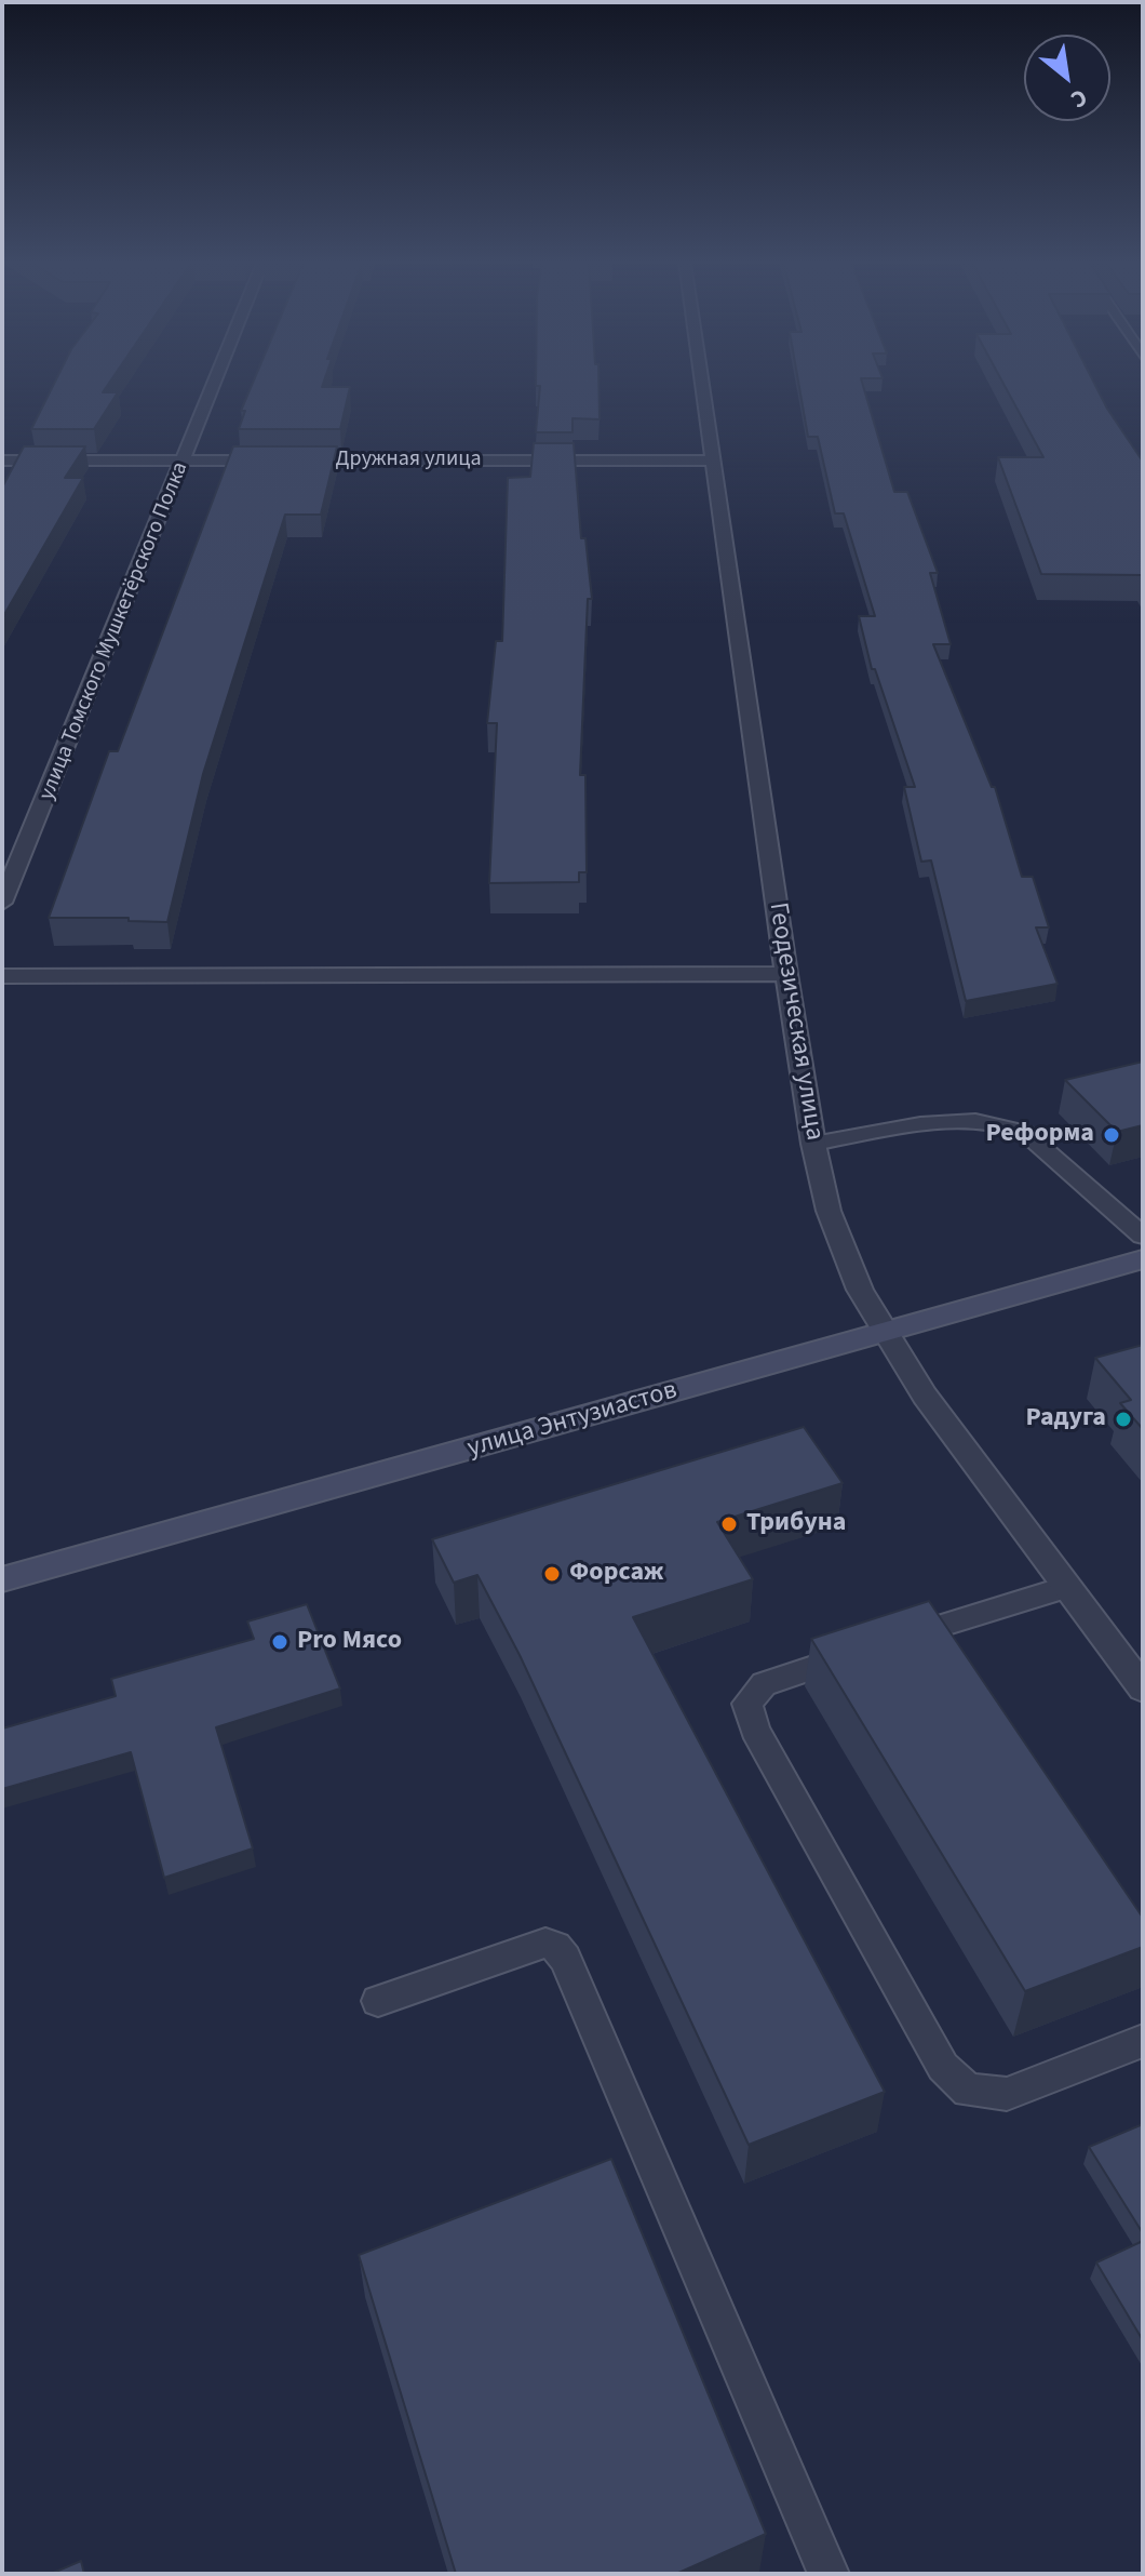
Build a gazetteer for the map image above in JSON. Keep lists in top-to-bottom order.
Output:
{
  "streets": {
    "street": [
      "Дружная улица",
      "улица Томского Мушкетёрского Полка",
      "Геодезическая улица",
      "улица Энтузиастов"
    ]
  },
  "crossings": [
    ["Дружная улица", "улица Томского Мушкетёрского Полка"],
    ["Дружная улица", "Геодезическая улица"],
    ["Геодезическая улица", "улица Энтузиастов"]
  ],
  "places": [
    "Реформа",
    "Радуга",
    "Трибуна",
    "Форсаж",
    "Pro Мясо"
  ],
  "north": "bottom right"
}
